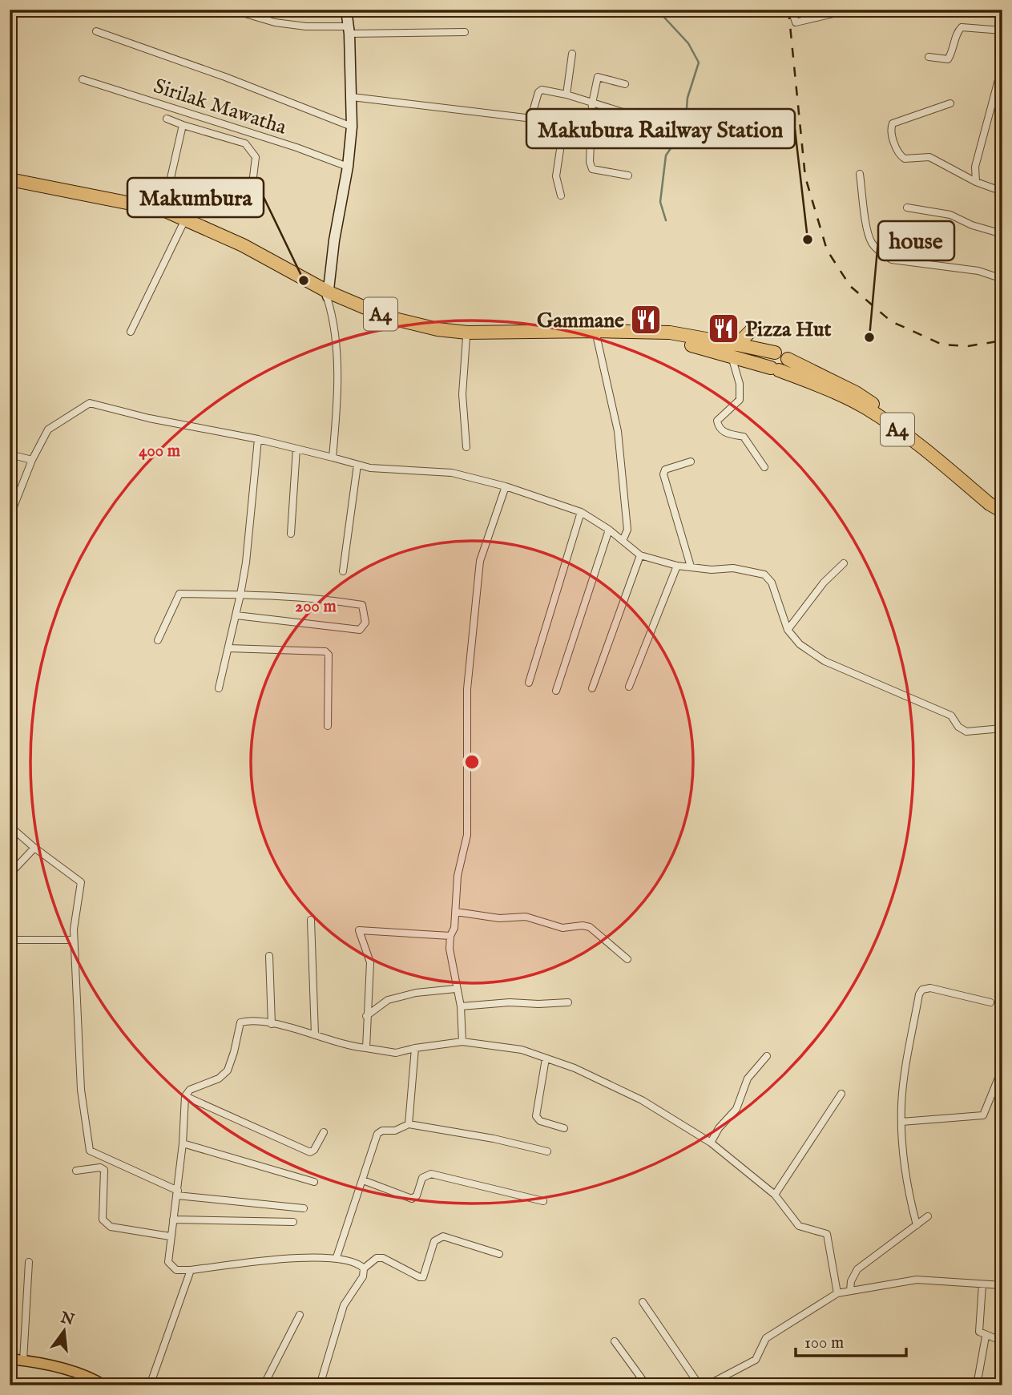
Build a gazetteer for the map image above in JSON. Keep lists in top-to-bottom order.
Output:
{
  "streets": {
    "highway": ["A4"],
    "street": ["Sirilak Mawatha"]
  },
  "places": {
    "other": ["Makubura Railway Station", "Makumbura", "house"],
    "restaurant": ["Gammane", "Pizza Hut"]
  },
  "scale_bar": "100 m",
  "north": "top",
  "rings": ["400 m", "200 m"]
}
